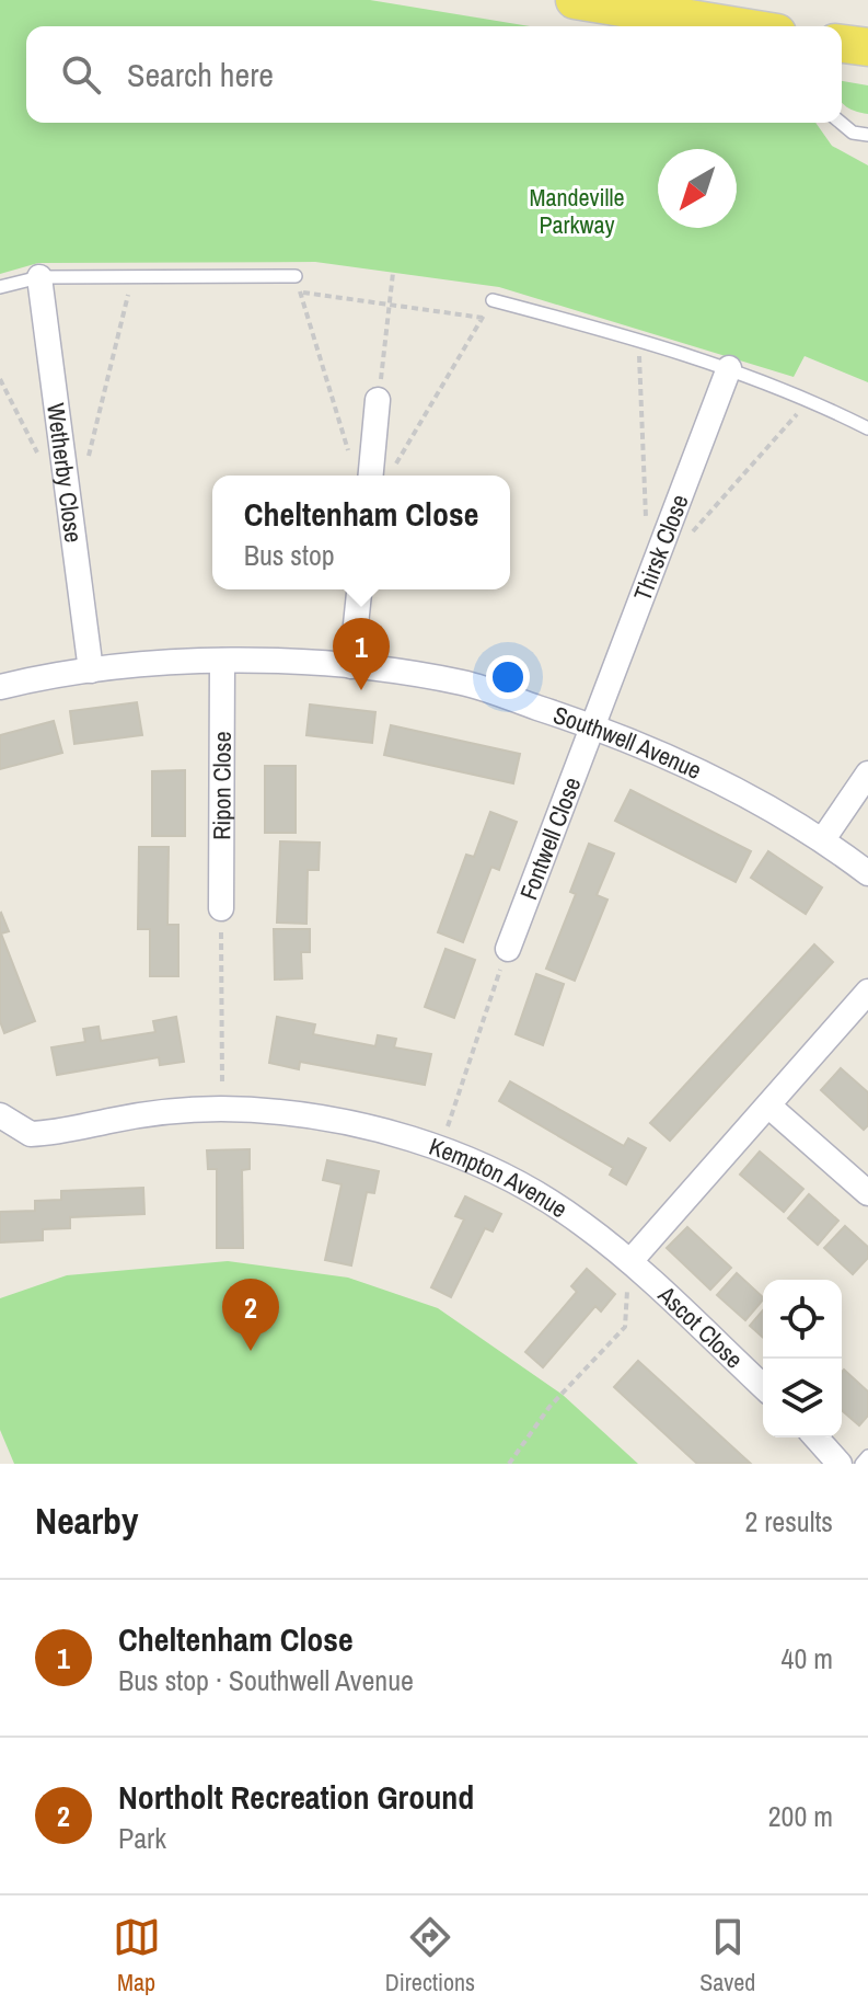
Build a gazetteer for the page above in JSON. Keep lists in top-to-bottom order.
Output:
{
  "streets": {
    "street": [
      "Wetherby Close",
      "Thirsk Close",
      "Southwell Avenue",
      "Ripon Close",
      "Fontwell Close",
      "Kempton Avenue",
      "Ascot Close"
    ]
  },
  "crossings": [
    ["Wetherby Close", "Southwell Avenue"],
    ["Thirsk Close", "Southwell Avenue"],
    ["Thirsk Close", "Fontwell Close"],
    ["Southwell Avenue", "Ripon Close"],
    ["Southwell Avenue", "Fontwell Close"],
    ["Kempton Avenue", "Ascot Close"]
  ],
  "parks": ["Mandeville Parkway"],
  "north": "bottom left",
  "page": {
    "search": "Search here",
    "popup": ["Cheltenham Close", "Bus stop"],
    "pins": ["1", "2"],
    "heading": ["Nearby", "2 results"],
    "list": [
      {
        "mark": "1",
        "name": "Cheltenham Close",
        "note": "Bus stop · Southwell Avenue",
        "value": "40 m"
      },
      {
        "mark": "2",
        "name": "Northolt Recreation Ground",
        "note": "Park",
        "value": "200 m"
      }
    ],
    "nav": ["Map", "Directions", "Saved"]
  }
}
